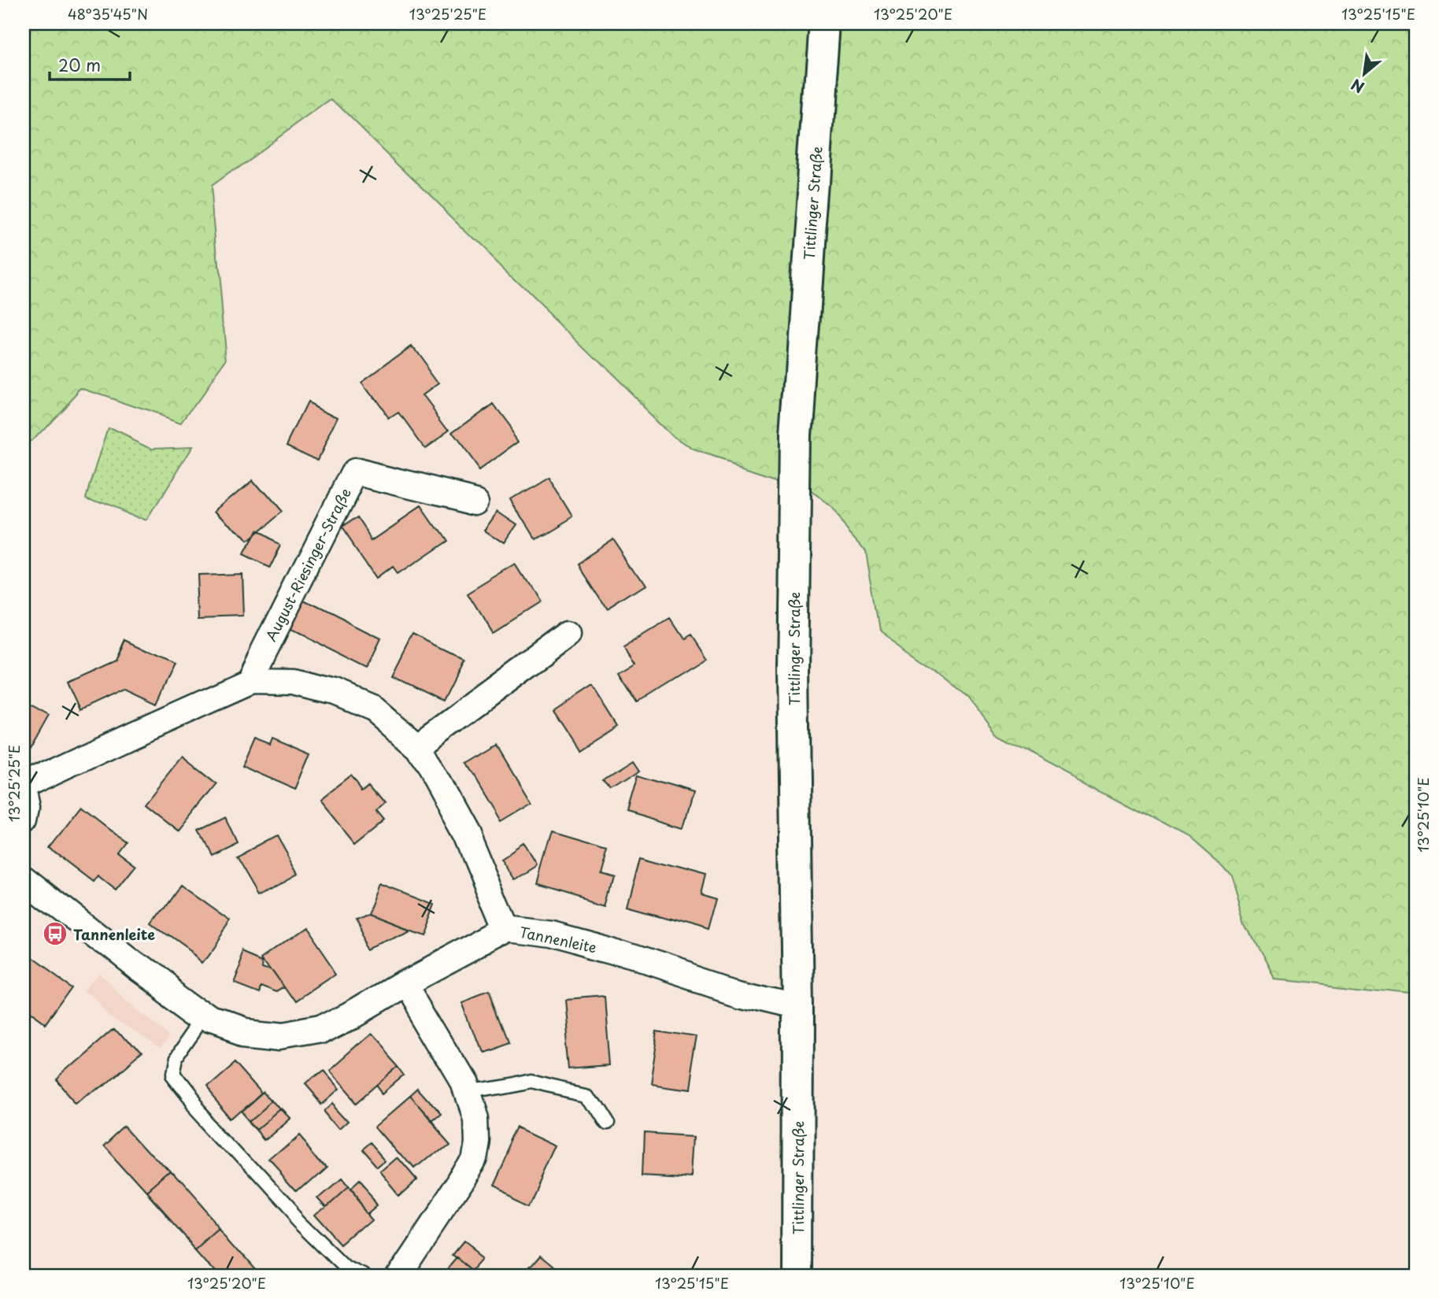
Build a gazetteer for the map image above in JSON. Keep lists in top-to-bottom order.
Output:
{
  "streets": {
    "street": ["Tittlinger Straße", "August-Riesinger-Straße", "Tannenleite"]
  },
  "crossings": [
    ["Tittlinger Straße", "Tannenleite"]
  ],
  "places": {
    "bus stop": ["Tannenleite"]
  },
  "scale_bar": "20 m",
  "north": "bottom left",
  "coordinates": [
    "48°35'45\"N",
    "13°25'25\"E",
    "13°25'20\"E",
    "13°25'15\"E",
    "13°25'10\"E"
  ]
}
